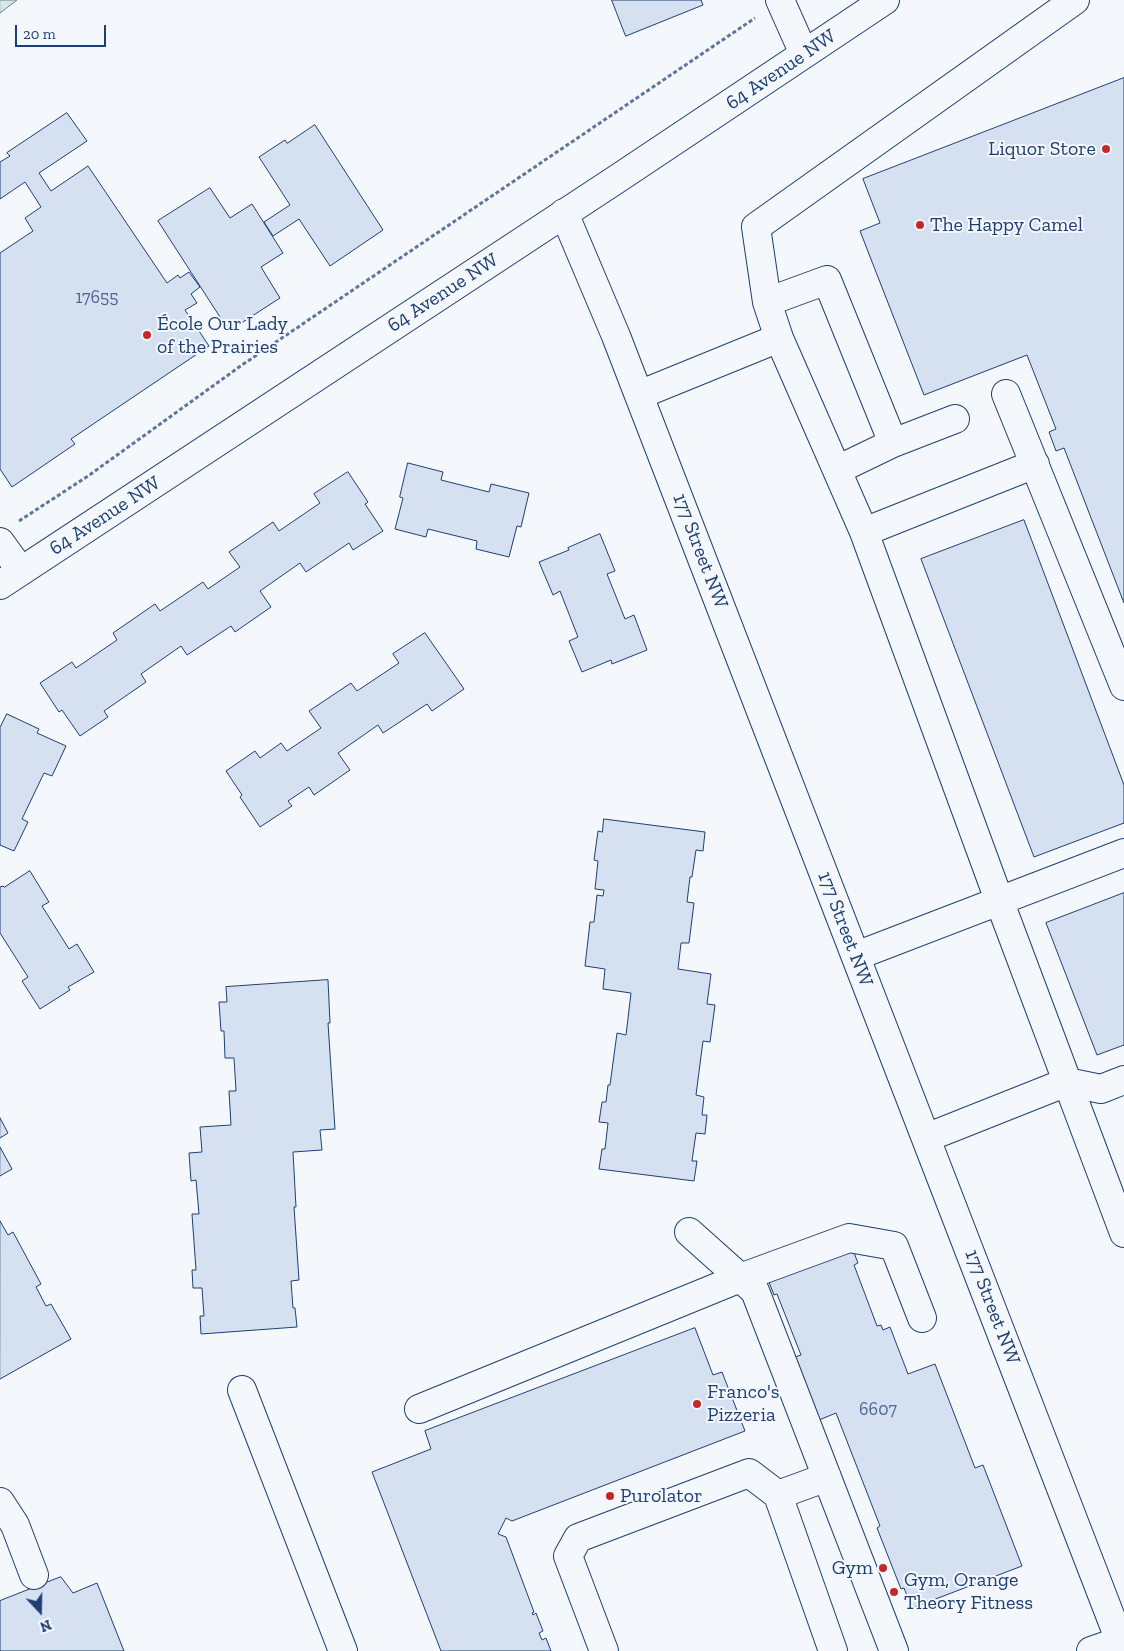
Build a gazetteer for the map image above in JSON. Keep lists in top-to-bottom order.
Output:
{
  "streets": {
    "street": ["64 Avenue NW", "177 Street NW"]
  },
  "crossings": [
    ["64 Avenue NW", "177 Street NW"]
  ],
  "places": [
    "Liquor Store",
    "The Happy Camel",
    "École Our Lady of the Prairies",
    "Franco's Pizzeria",
    "Purolator",
    "Gym",
    "Gym, Orange Theory Fitness"
  ],
  "house_numbers": ["17655", "6607"],
  "scale_bar": "20 m",
  "north": "bottom"
}
